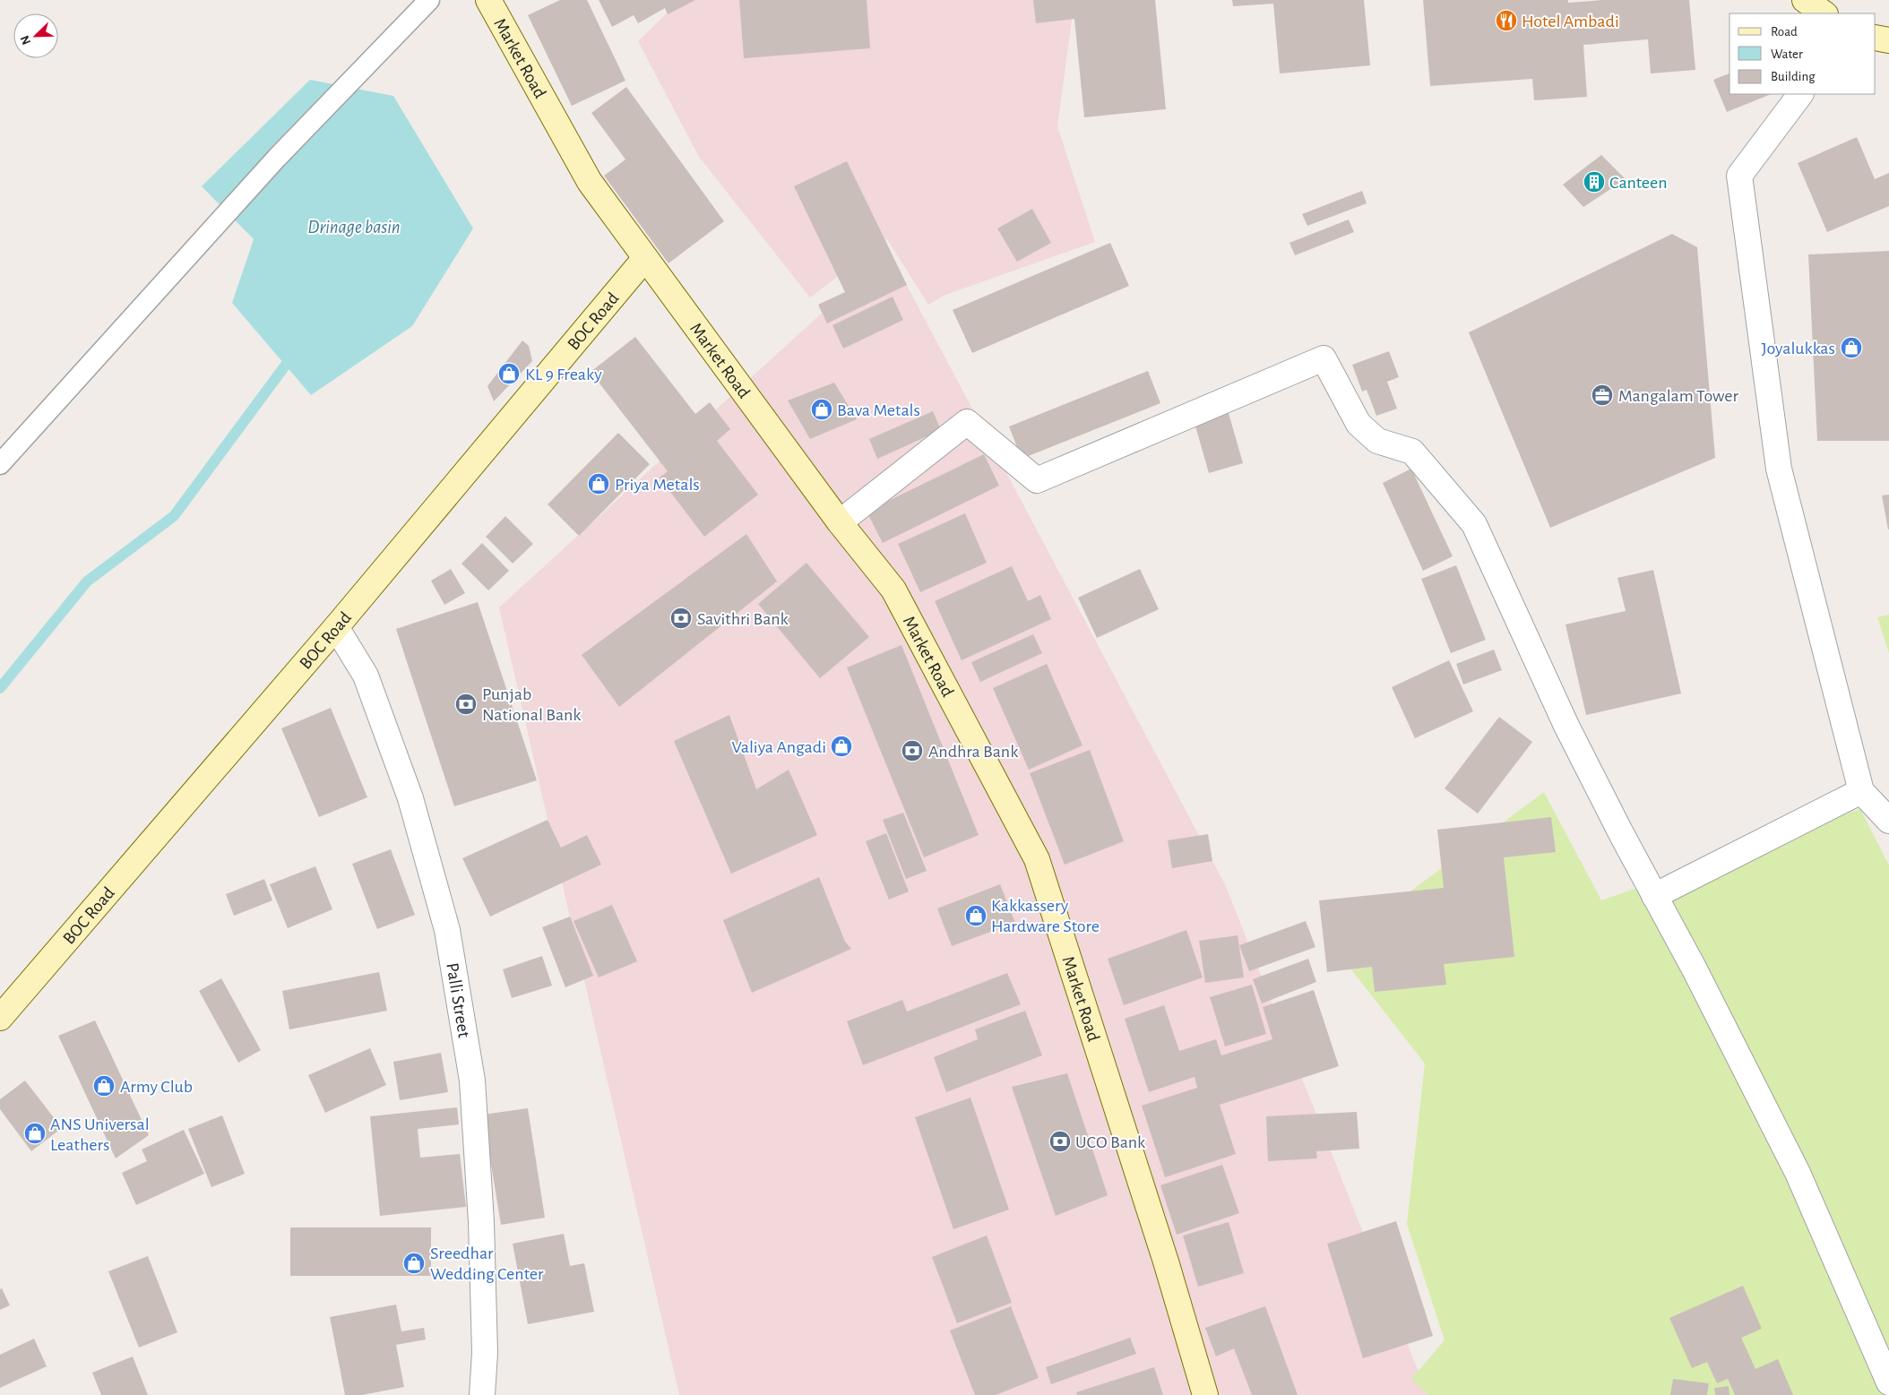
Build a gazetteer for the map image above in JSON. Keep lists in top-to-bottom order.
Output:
{
  "streets": {
    "main road": ["Market Road", "BOC Road"],
    "street": ["Palli Street"]
  },
  "crossings": [
    ["Market Road", "BOC Road"],
    ["BOC Road", "Palli Street"]
  ],
  "water": ["Drinage basin"],
  "places": {
    "restaurant": ["Hotel Ambadi"],
    "building": ["Canteen"],
    "shop": [
      "Joyalukkas",
      "KL 9 Freaky",
      "Bava Metals",
      "Priya Metals",
      "Valiya Angadi",
      "Kakkassery Hardware Store",
      "Army Club",
      "ANS Universal Leathers",
      "Sreedhar Wedding Center"
    ],
    "office": ["Mangalam Tower"],
    "bank": [
      "Savithri Bank",
      "Punjab National Bank",
      "Andhra Bank",
      "UCO Bank"
    ]
  },
  "legend": ["Road", "Water", "Building"],
  "north": "bottom left"
}
